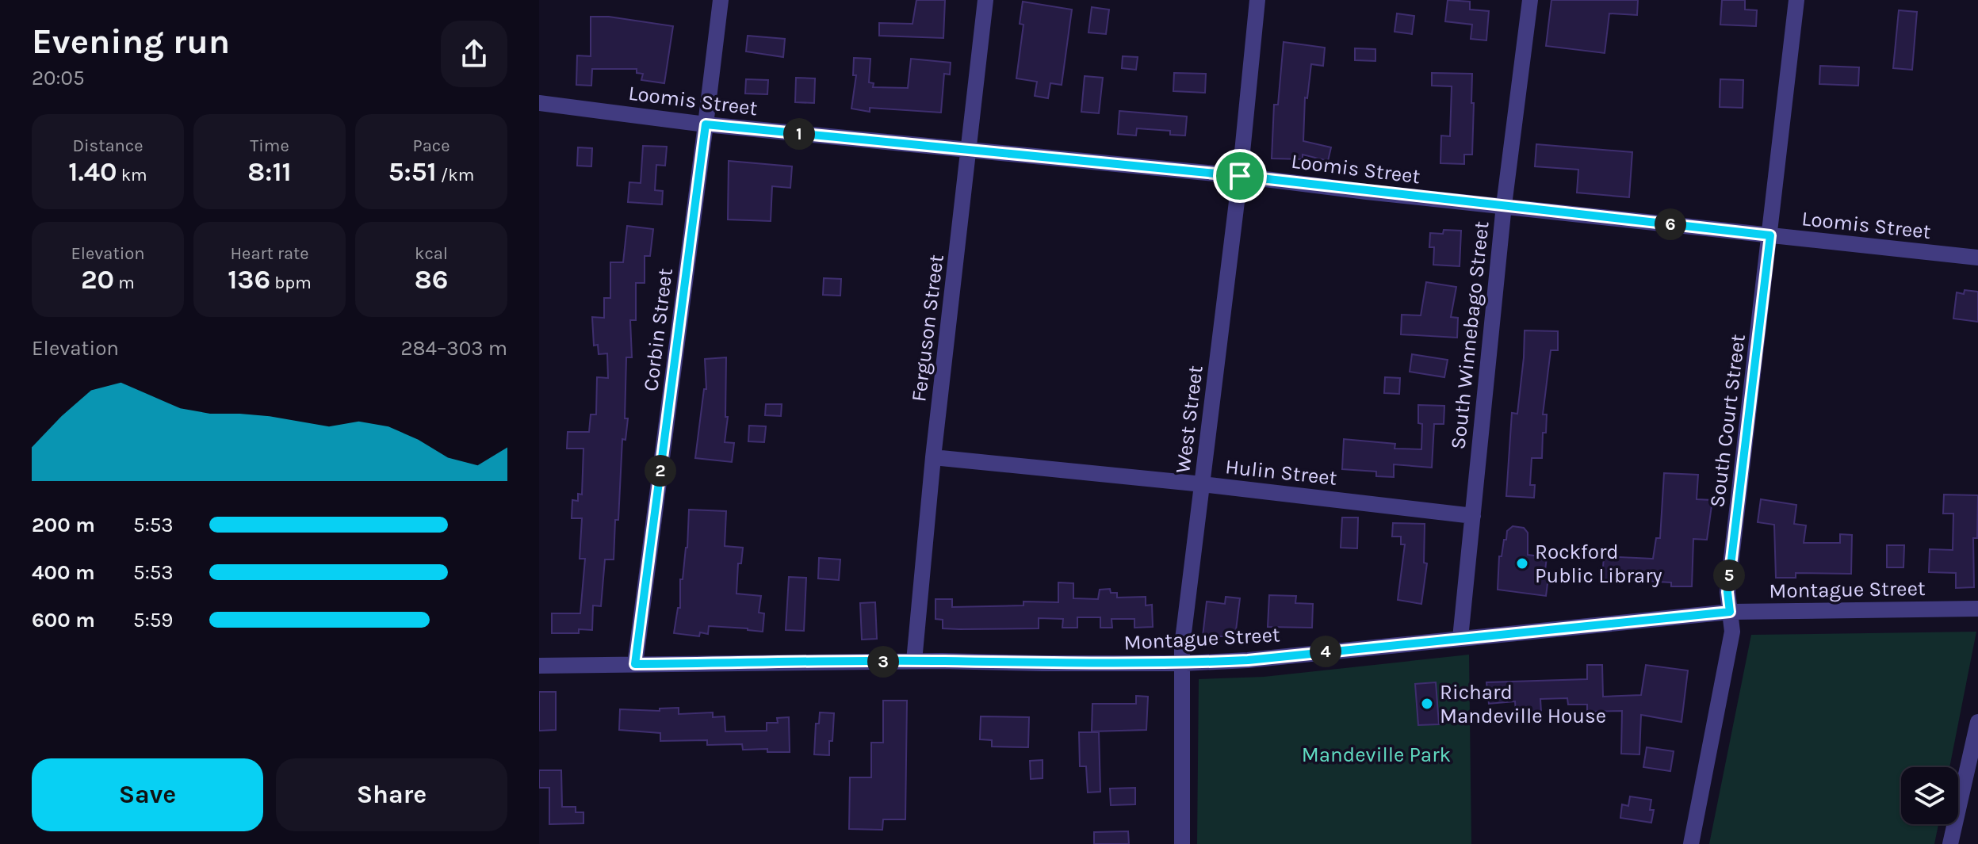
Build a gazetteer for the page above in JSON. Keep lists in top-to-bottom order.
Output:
{
  "streets": {
    "street": [
      "Loomis Street",
      "Ferguson Street",
      "Corbin Street",
      "South Winnebago Street",
      "West Street",
      "South Court Street",
      "Hulin Street",
      "Montague Street"
    ]
  },
  "crossings": [
    ["Loomis Street", "Ferguson Street"],
    ["Loomis Street", "Corbin Street"],
    ["Loomis Street", "South Winnebago Street"],
    ["Loomis Street", "West Street"],
    ["Loomis Street", "South Court Street"],
    ["Ferguson Street", "Hulin Street"],
    ["Ferguson Street", "Montague Street"],
    ["Corbin Street", "Montague Street"],
    ["South Winnebago Street", "Hulin Street"],
    ["South Winnebago Street", "Montague Street"],
    ["West Street", "Hulin Street"],
    ["West Street", "Montague Street"],
    ["South Court Street", "Montague Street"]
  ],
  "parks": ["Mandeville Park"],
  "places": ["Rockford Public Library", "Richard Mandeville House"],
  "page": {
    "heading": ["Evening run", "20:05"],
    "stats": [
      ["Distance", "1.40 km"],
      ["Time", "8:11"],
      ["Pace", "5:51 /km"],
      ["Elevation", "20 m"],
      ["Heart rate", "136 bpm"],
      ["kcal", "86"]
    ],
    "pins": [
      "1",
      "6",
      "2",
      "5",
      "4",
      "3"
    ],
    "chart": ["Elevation", "284–303 m"],
    "list": [
      {
        "name": "200 m",
        "note": "5:53"
      },
      {
        "name": "400 m",
        "note": "5:53"
      },
      {
        "name": "600 m",
        "note": "5:59"
      }
    ],
    "buttons": ["Save", "Share"]
  }
}
